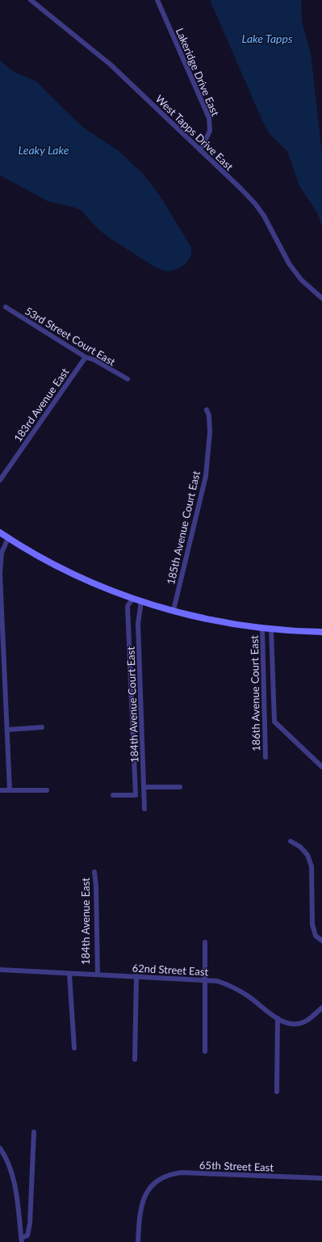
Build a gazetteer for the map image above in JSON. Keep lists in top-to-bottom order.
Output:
{
  "streets": {
    "street": [
      "Lakeridge Drive East",
      "West Tapps Drive East",
      "53rd Street Court East",
      "183rd Avenue East",
      "185th Avenue Court East",
      "186th Avenue Court East",
      "184th Avenue Court East",
      "184th Avenue East",
      "62nd Street East",
      "65th Street East"
    ]
  },
  "crossings": [
    ["Lakeridge Drive East", "West Tapps Drive East"],
    ["53rd Street Court East", "183rd Avenue East"],
    ["184th Avenue East", "62nd Street East"]
  ],
  "water": ["Lake Tapps", "Leaky Lake"]
}
